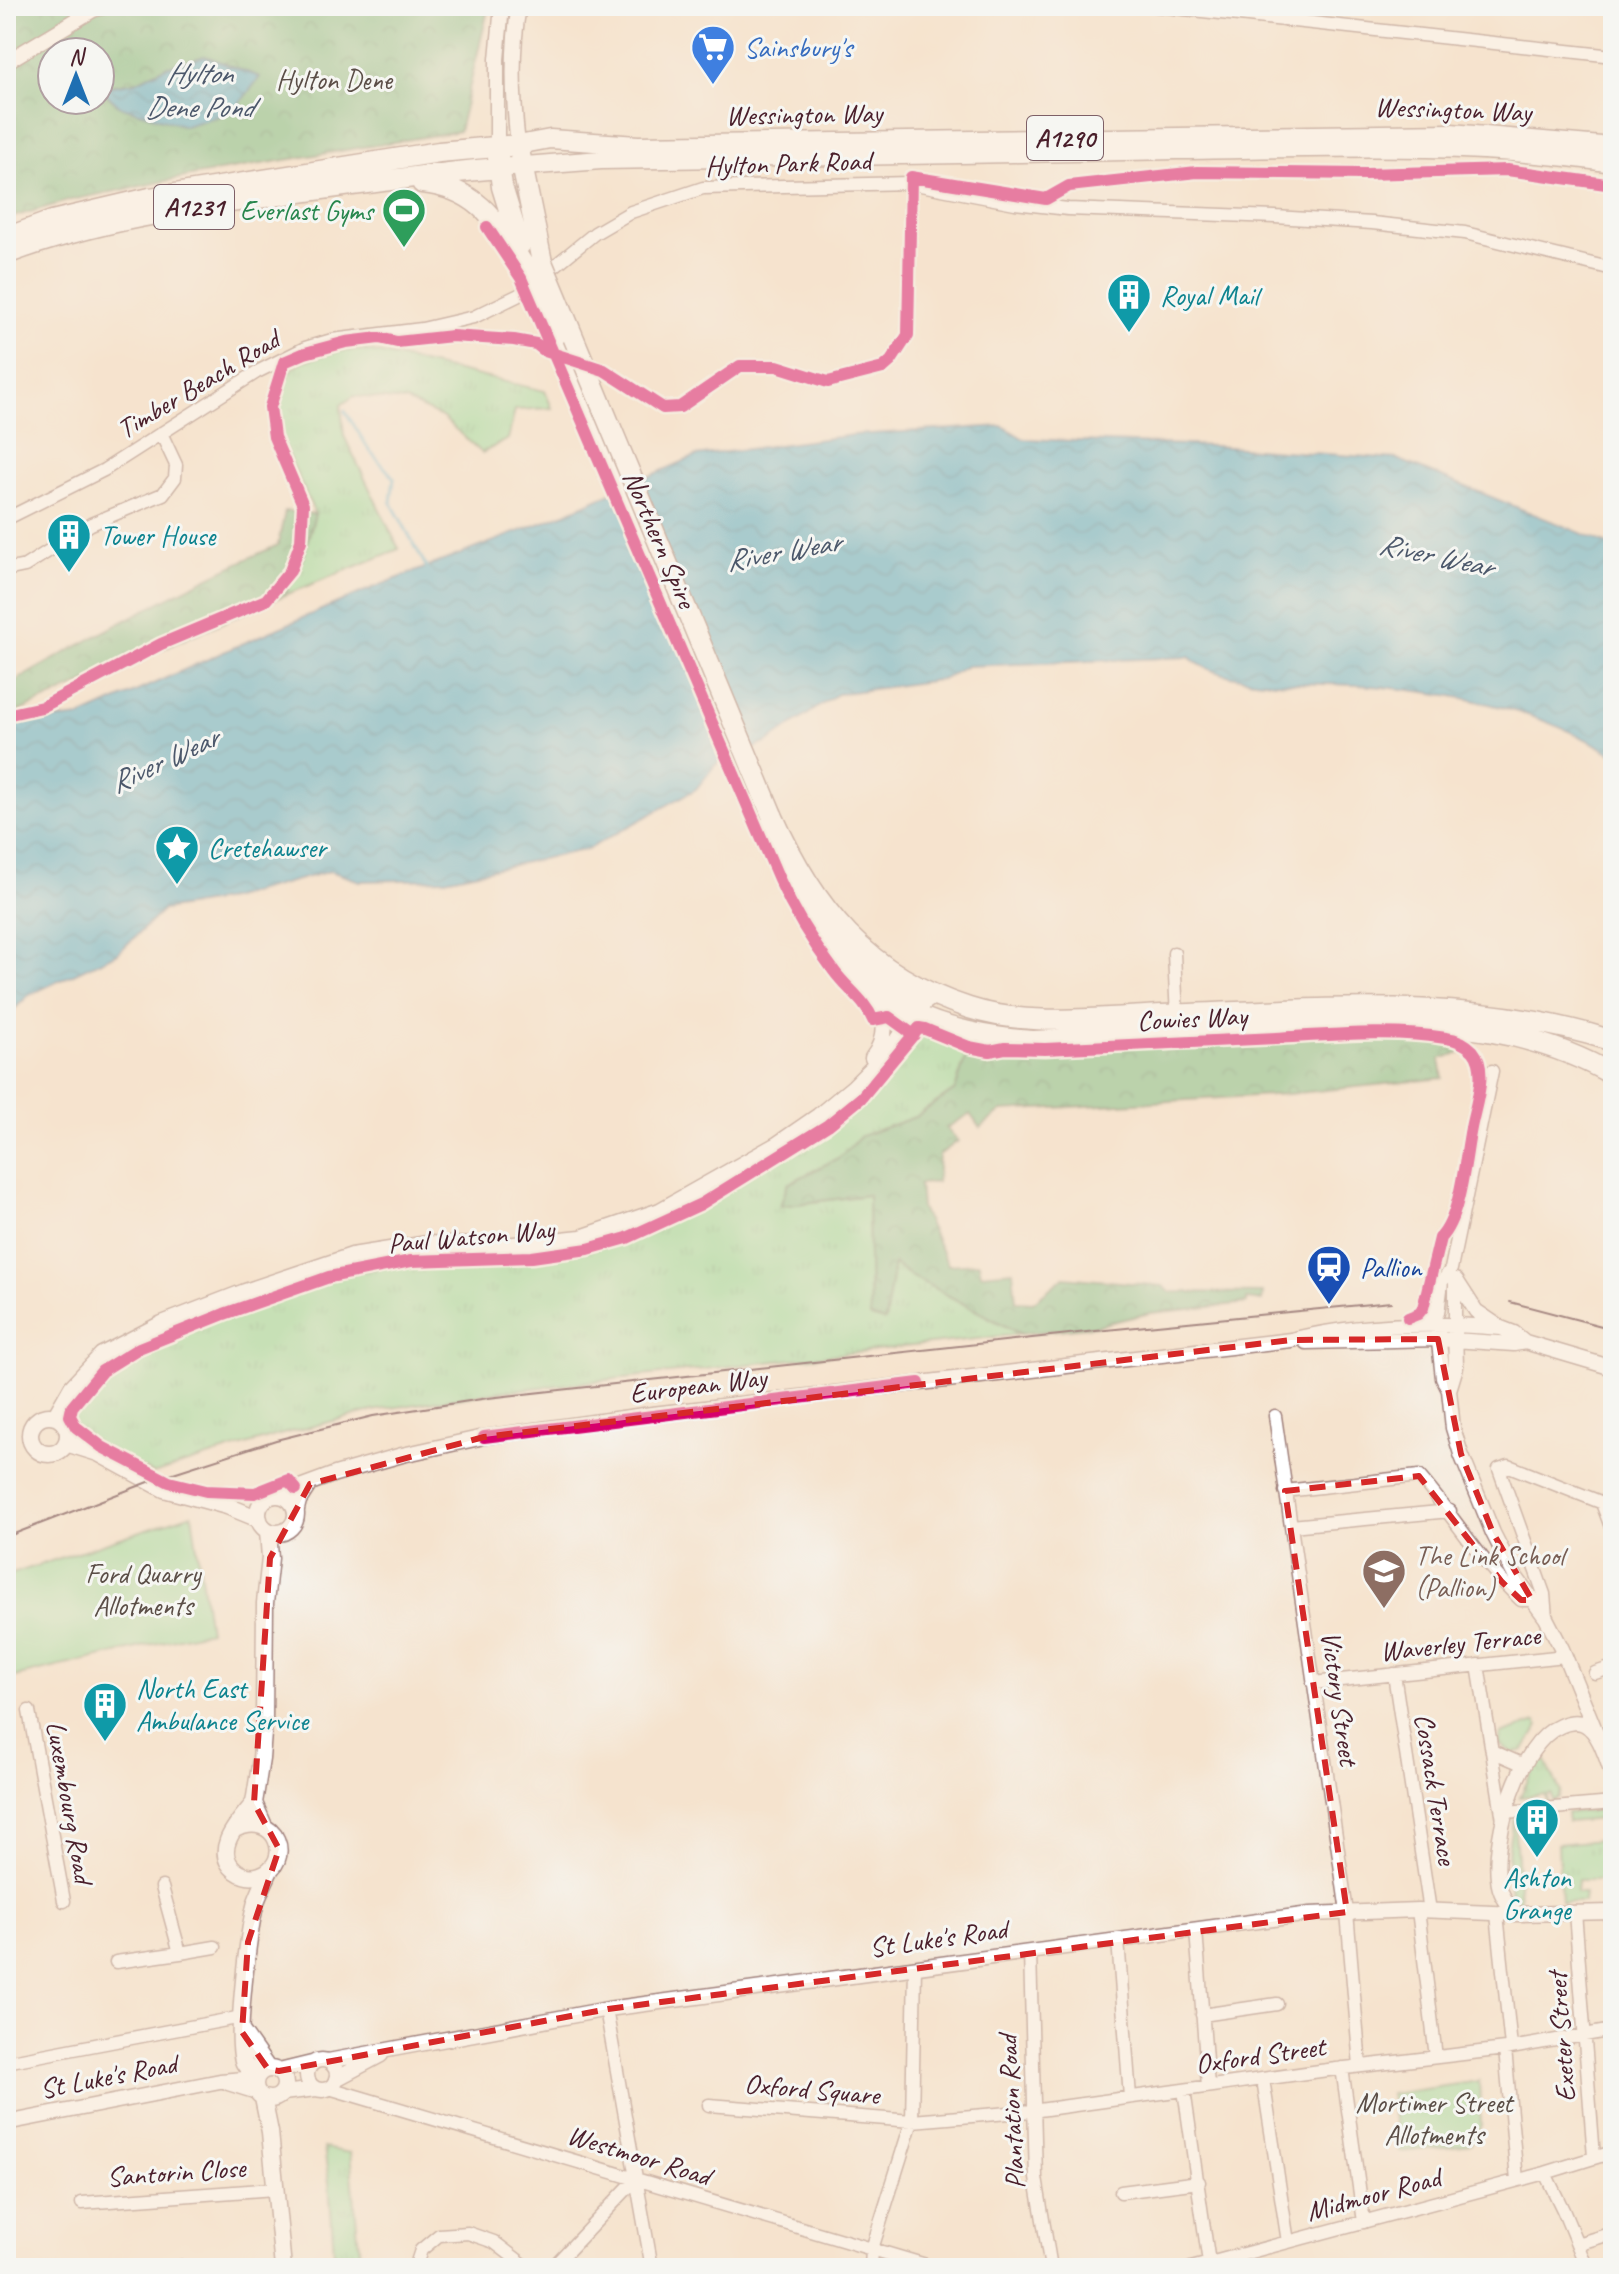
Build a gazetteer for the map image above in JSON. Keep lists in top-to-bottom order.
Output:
{
  "streets": {
    "highway": [
      "Wessington Way",
      "A1231",
      "Northern Spire",
      "Cowies Way"
    ],
    "main road": ["A1290", "Paul Watson Way"],
    "street": [
      "Hylton Park Road",
      "Timber Beach Road",
      "European Way",
      "Waverley Terrace",
      "Victory Street",
      "Cossack Terrace",
      "Luxembourg Road",
      "St Luke's Road",
      "Exeter Street",
      "Oxford Street",
      "Oxford Square",
      "Plantation Road",
      "Westmoor Road",
      "Santorin Close",
      "Midmoor Road"
    ]
  },
  "crossings": [
    ["Hylton Park Road", "Timber Beach Road"],
    ["Northern Spire", "Cowies Way"],
    ["Cowies Way", "Paul Watson Way"],
    ["Waverley Terrace", "Victory Street"],
    ["Waverley Terrace", "Cossack Terrace"],
    ["Victory Street", "St Luke's Road"],
    ["Victory Street", "Oxford Street"],
    ["Cossack Terrace", "St Luke's Road"],
    ["Cossack Terrace", "Oxford Street"],
    ["St Luke's Road", "Exeter Street"],
    ["St Luke's Road", "Plantation Road"],
    ["St Luke's Road", "Westmoor Road"],
    ["Exeter Street", "Oxford Street"],
    ["Exeter Street", "Midmoor Road"],
    ["Oxford Street", "Oxford Square"],
    ["Oxford Street", "Plantation Road"]
  ],
  "water": ["Hylton Dene Pond", "River Wear"],
  "parks": ["Hylton Dene", "Ford Quarry Allotments", "Mortimer Street Allotments"],
  "places": {
    "supermarket": ["Sainsbury's"],
    "sports": ["Everlast Gyms"],
    "building": [
      "Royal Mail",
      "Tower House",
      "North East Ambulance Service",
      "Ashton Grange"
    ],
    "place": ["Cretehawser"],
    "station": ["Pallion"],
    "school or university": ["The Link School (Pallion)"]
  },
  "north": "top"
}
